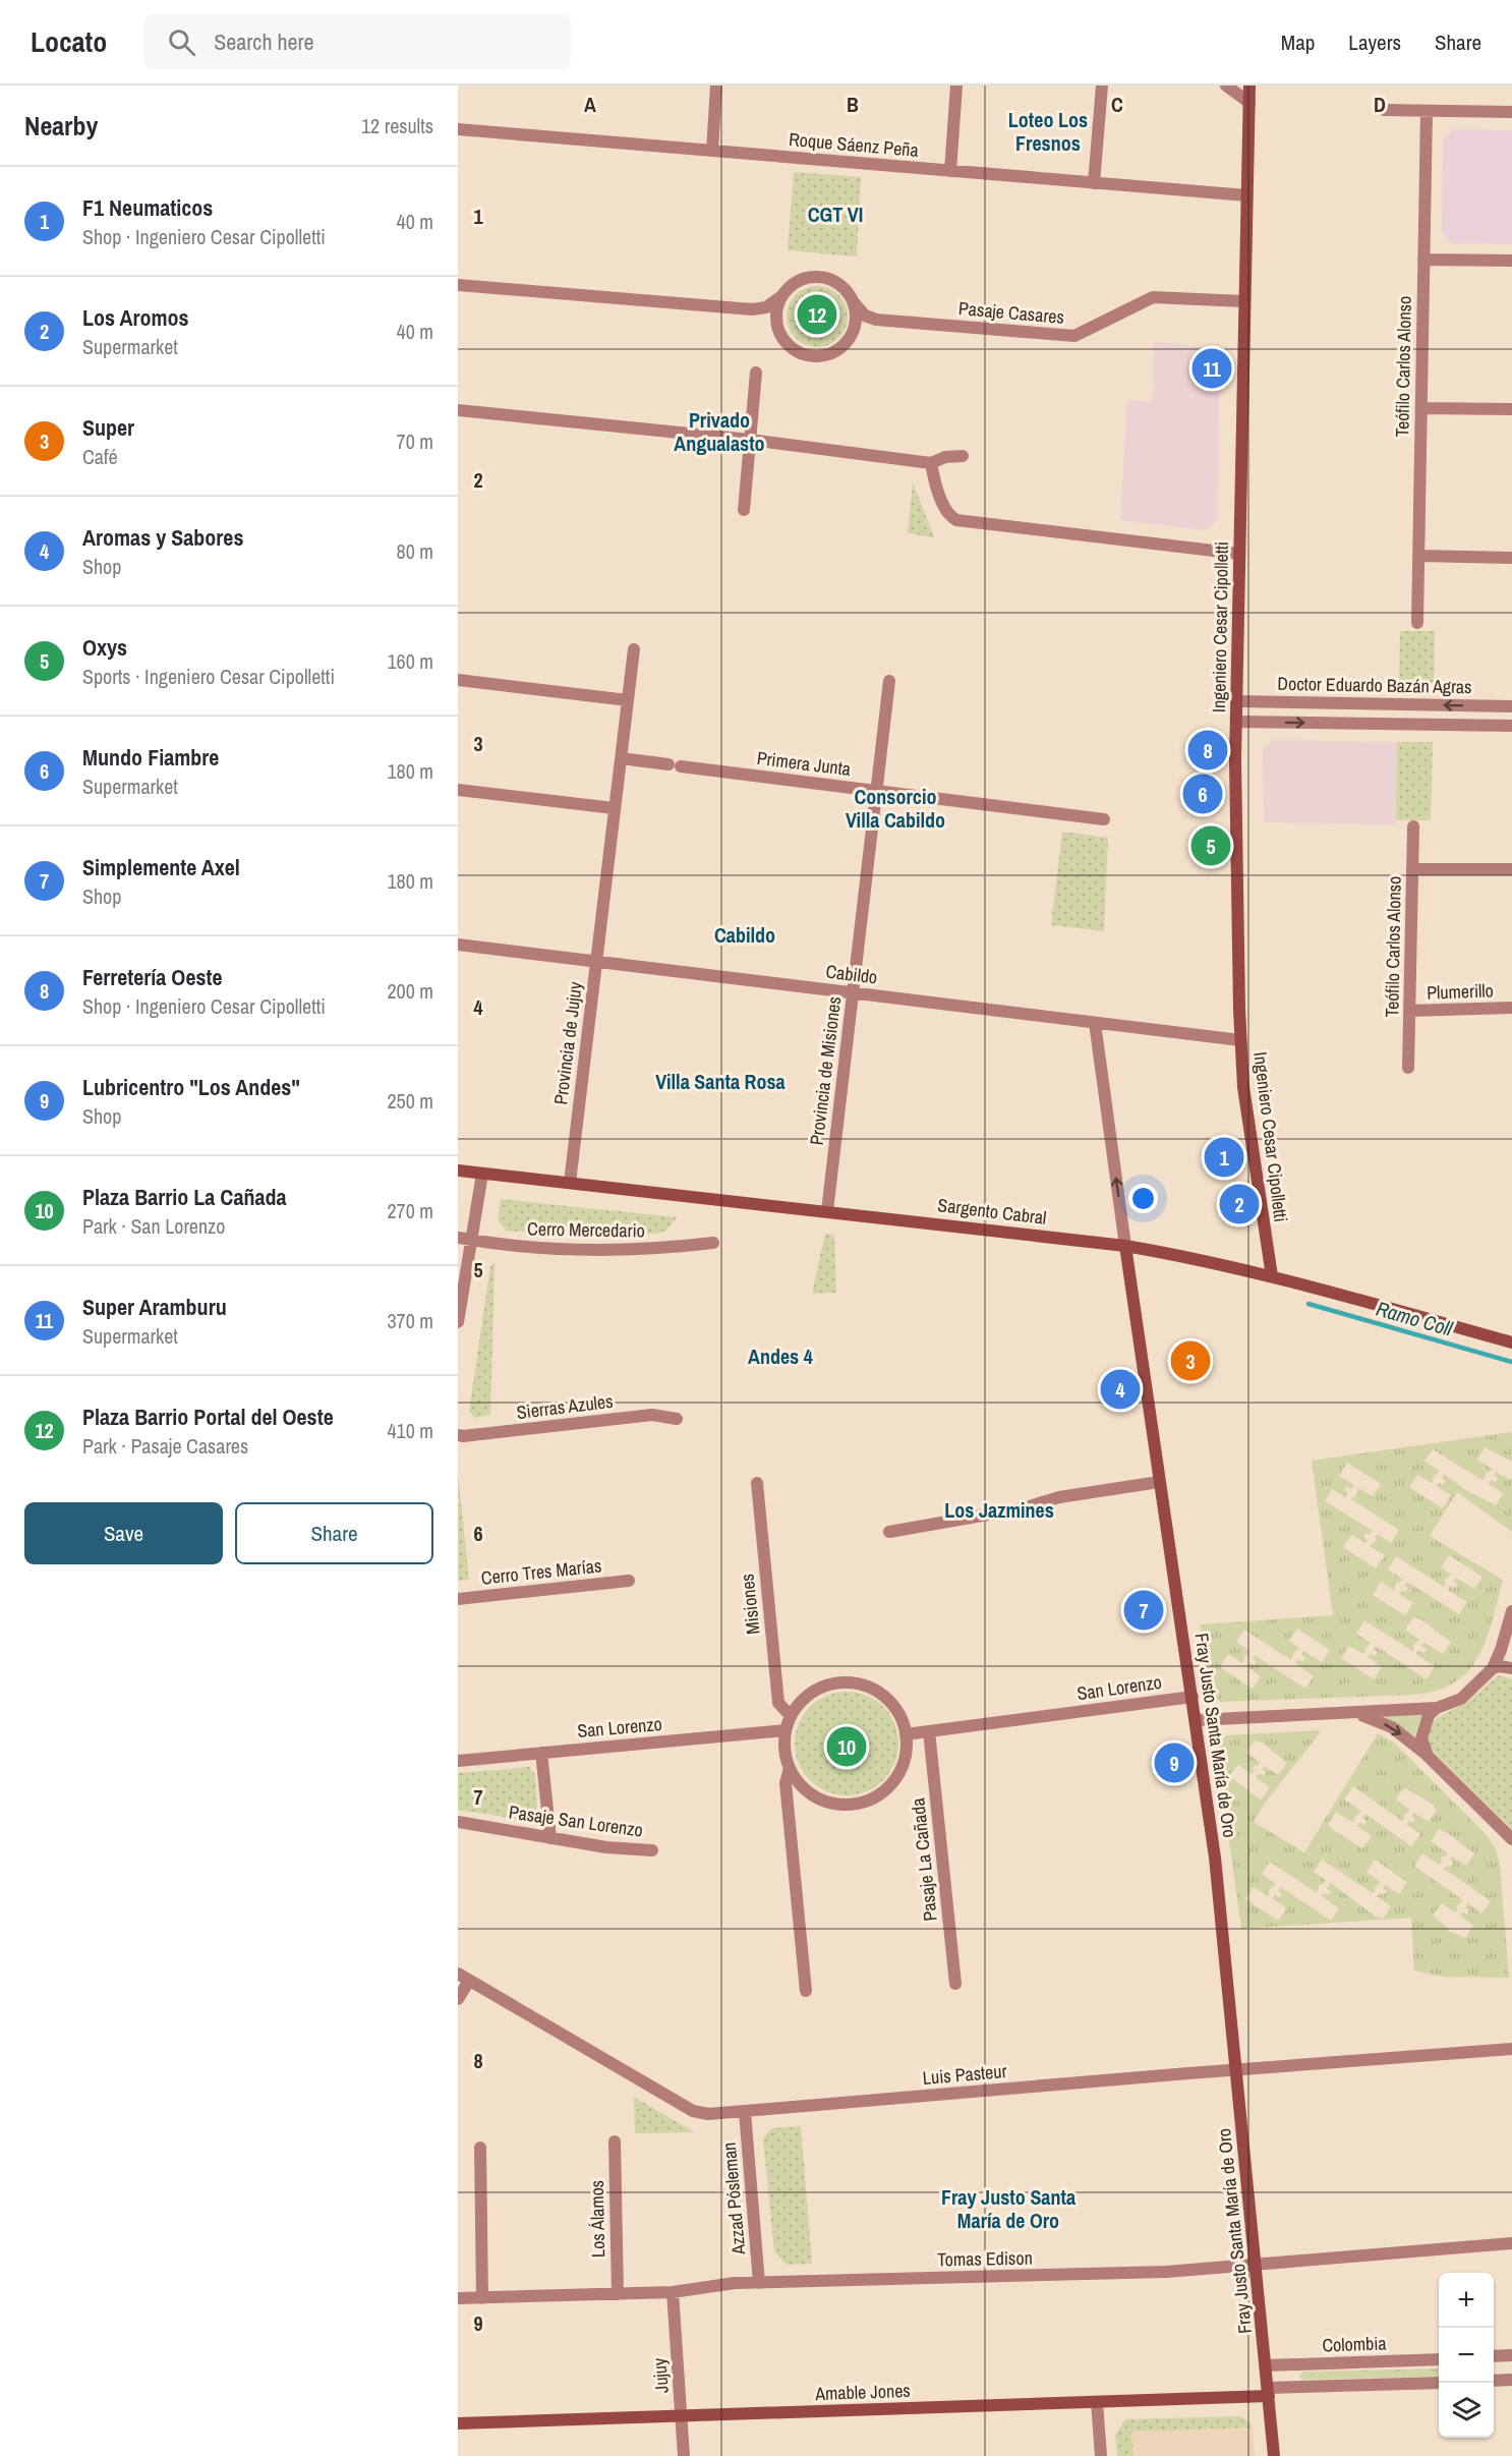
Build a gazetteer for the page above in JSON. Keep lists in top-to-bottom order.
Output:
{
  "streets": {
    "main road": [
      "Ingeniero Cesar Cipolletti",
      "Sargento Cabral",
      "Fray Justo Santa María de Oro",
      "Amable Jones"
    ],
    "street": [
      "Roque Sáenz Peña",
      "Pasaje Casares",
      "Teófilo Carlos Alonso",
      "Doctor Eduardo Bazán Agras",
      "Primera Junta",
      "Cabildo",
      "Plumerillo",
      "Provincia de Jujuy",
      "Provincia de Misiones",
      "Cerro Mercedario",
      "Sierras Azules",
      "Cerro Tres Marías",
      "Misiones",
      "San Lorenzo",
      "Pasaje San Lorenzo",
      "Pasaje La Cañada",
      "Luis Pasteur",
      "Azzad Pósleman",
      "Los Álamos",
      "Tomas Edison",
      "Colombia",
      "Jujuy"
    ]
  },
  "crossings": [
    ["Roque Sáenz Peña", "Ingeniero Cesar Cipolletti"],
    ["Pasaje Casares", "Ingeniero Cesar Cipolletti"],
    ["Teófilo Carlos Alonso", "Plumerillo"],
    ["Ingeniero Cesar Cipolletti", "Doctor Eduardo Bazán Agras"],
    ["Ingeniero Cesar Cipolletti", "Cabildo"],
    ["Ingeniero Cesar Cipolletti", "Sargento Cabral"],
    ["Primera Junta", "Provincia de Jujuy"],
    ["Primera Junta", "Provincia de Misiones"],
    ["Cabildo", "Provincia de Jujuy"],
    ["Cabildo", "Provincia de Misiones"],
    ["Cabildo", "Fray Justo Santa María de Oro"],
    ["Provincia de Jujuy", "Sargento Cabral"],
    ["Provincia de Misiones", "Sargento Cabral"],
    ["Sargento Cabral", "Fray Justo Santa María de Oro"],
    ["Misiones", "San Lorenzo"],
    ["San Lorenzo", "Fray Justo Santa María de Oro"],
    ["San Lorenzo", "Pasaje La Cañada"],
    ["Fray Justo Santa María de Oro", "Luis Pasteur"],
    ["Fray Justo Santa María de Oro", "Tomas Edison"],
    ["Fray Justo Santa María de Oro", "Colombia"],
    ["Fray Justo Santa María de Oro", "Amable Jones"],
    ["Luis Pasteur", "Azzad Pósleman"],
    ["Azzad Pósleman", "Tomas Edison"],
    ["Los Álamos", "Tomas Edison"],
    ["Tomas Edison", "Jujuy"],
    ["Jujuy", "Amable Jones"]
  ],
  "districts": [
    "Loteo Los Fresnos",
    "CGT VI",
    "Privado Angualasto",
    "Consorcio Villa Cabildo",
    "Cabildo",
    "Villa Santa Rosa",
    "Andes 4",
    "Los Jazmines",
    "Fray Justo Santa María de Oro"
  ],
  "water": ["Ramo Coll"],
  "page": {
    "header": "Locato",
    "search": "Search here",
    "nav": ["Map", "Layers", "Share"],
    "heading": ["Nearby", "12 results"],
    "list": [
      {
        "mark": "1",
        "name": "F1 Neumaticos",
        "note": "Shop · Ingeniero Cesar Cipolletti",
        "value": "40 m"
      },
      {
        "mark": "2",
        "name": "Los Aromos",
        "note": "Supermarket",
        "value": "40 m"
      },
      {
        "mark": "3",
        "name": "Super",
        "note": "Café",
        "value": "70 m"
      },
      {
        "mark": "4",
        "name": "Aromas y Sabores",
        "note": "Shop",
        "value": "80 m"
      },
      {
        "mark": "5",
        "name": "Oxys",
        "note": "Sports · Ingeniero Cesar Cipolletti",
        "value": "160 m"
      },
      {
        "mark": "6",
        "name": "Mundo Fiambre",
        "note": "Supermarket",
        "value": "180 m"
      },
      {
        "mark": "7",
        "name": "Simplemente Axel",
        "note": "Shop",
        "value": "180 m"
      },
      {
        "mark": "8",
        "name": "Ferretería Oeste",
        "note": "Shop · Ingeniero Cesar Cipolletti",
        "value": "200 m"
      },
      {
        "mark": "9",
        "name": "Lubricentro \"Los Andes\"",
        "note": "Shop",
        "value": "250 m"
      },
      {
        "mark": "10",
        "name": "Plaza Barrio La Cañada",
        "note": "Park · San Lorenzo",
        "value": "270 m"
      },
      {
        "mark": "11",
        "name": "Super Aramburu",
        "note": "Supermarket",
        "value": "370 m"
      },
      {
        "mark": "12",
        "name": "Plaza Barrio Portal del Oeste",
        "note": "Park · Pasaje Casares",
        "value": "410 m"
      }
    ],
    "pins": [
      "12",
      "11",
      "8",
      "6",
      "5",
      "1",
      "2",
      "3",
      "4",
      "7",
      "10",
      "9"
    ],
    "buttons": ["Save", "Share"],
    "map_buttons": ["+", "−"]
  },
  "grid": {
    "columns": [
      "A",
      "B",
      "C",
      "D"
    ],
    "rows": [
      "1",
      "2",
      "3",
      "4",
      "5",
      "6",
      "7",
      "8",
      "9"
    ]
  }
}
